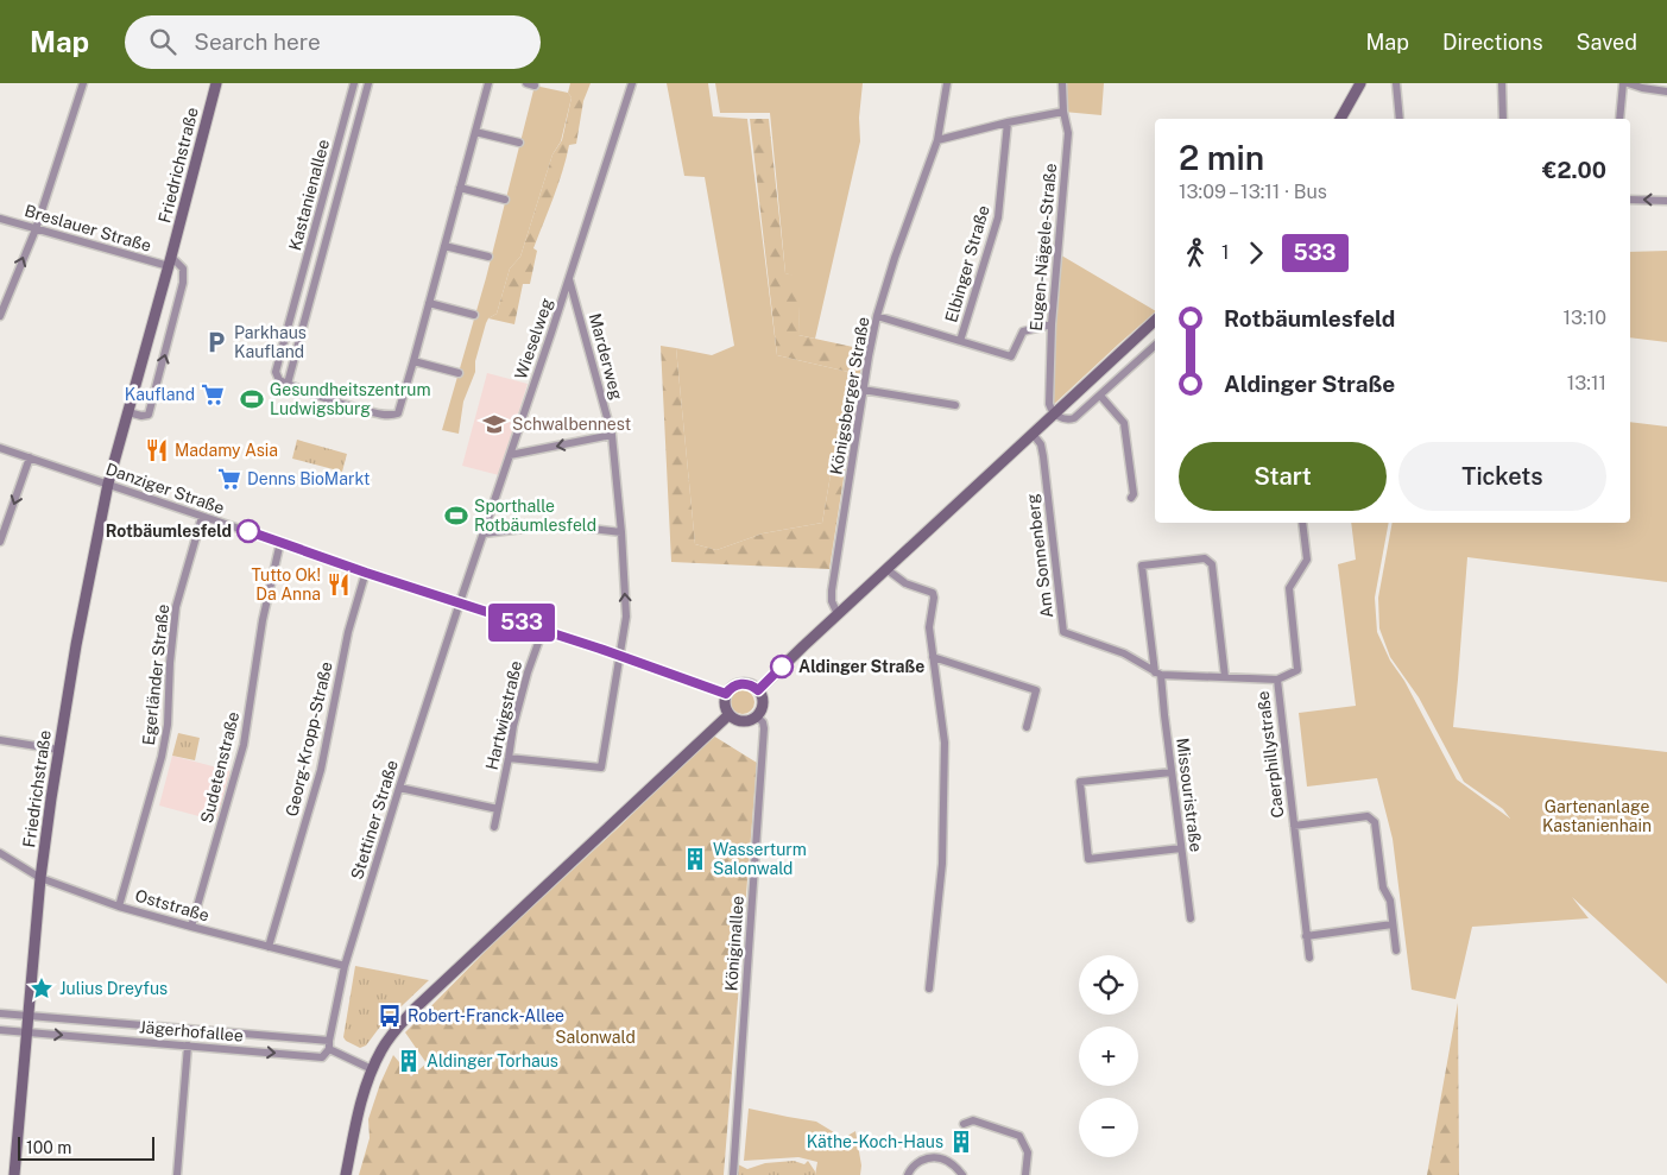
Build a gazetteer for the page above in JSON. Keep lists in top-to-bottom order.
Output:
{
  "streets": {
    "main road": ["Friedrichstraße"],
    "street": [
      "Kastanienallee",
      "Breslauer Straße",
      "Eugen-Nägele-Straße",
      "Elbinger Straße",
      "Wieselweg",
      "Marderweg",
      "Königsberger Straße",
      "Danziger Straße",
      "Am Sonnenberg",
      "Egerländer Straße",
      "Hartwigstraße",
      "Georg-Kropp-Straße",
      "Caerphillystraße",
      "Sudetenstraße",
      "Missouristraße",
      "Stettiner Straße",
      "Oststraße",
      "Königinallee",
      "Jägerhofallee"
    ]
  },
  "crossings": [
    ["Friedrichstraße", "Breslauer Straße"],
    ["Friedrichstraße", "Danziger Straße"],
    ["Friedrichstraße", "Oststraße"],
    ["Friedrichstraße", "Jägerhofallee"],
    ["Wieselweg", "Marderweg"],
    ["Wieselweg", "Danziger Straße"],
    ["Wieselweg", "Stettiner Straße"],
    ["Marderweg", "Danziger Straße"],
    ["Marderweg", "Hartwigstraße"],
    ["Danziger Straße", "Egerländer Straße"],
    ["Danziger Straße", "Hartwigstraße"],
    ["Danziger Straße", "Georg-Kropp-Straße"],
    ["Danziger Straße", "Sudetenstraße"],
    ["Danziger Straße", "Stettiner Straße"],
    ["Danziger Straße", "Königinallee"],
    ["Am Sonnenberg", "Caerphillystraße"],
    ["Am Sonnenberg", "Missouristraße"],
    ["Egerländer Straße", "Oststraße"],
    ["Georg-Kropp-Straße", "Oststraße"],
    ["Sudetenstraße", "Oststraße"],
    ["Stettiner Straße", "Oststraße"],
    ["Stettiner Straße", "Jägerhofallee"]
  ],
  "parks": ["Gartenanlage Kastanienhain", "Salonwald"],
  "places": {
    "parking": ["Parkhaus Kaufland"],
    "supermarket": ["Kaufland", "Denns BioMarkt"],
    "sports": ["Gesundheitszentrum Ludwigsburg", "Sporthalle Rotbäumlesfeld"],
    "school or university": ["Schwalbennest"],
    "restaurant": ["Madamy Asia", "Tutto Ok! Da Anna"],
    "other": ["Rotbäumlesfeld", "Aldinger Straße"],
    "building": ["Wasserturm Salonwald", "Aldinger Torhaus", "Käthe-Koch-Haus"],
    "place": ["Julius Dreyfus"],
    "bus stop": ["Robert-Franck-Allee"]
  },
  "lines": ["bus line 533"],
  "scale_bar": "100 m",
  "page": {
    "header": "Map",
    "search": "Search here",
    "nav": ["Map", "Directions", "Saved"],
    "on_map": "533",
    "heading": ["2 min", "13:09 – 13:11 · Bus", "€2.00"],
    "legs": ["1", "533"],
    "list": [
      {
        "name": "Rotbäumlesfeld",
        "value": "13:10"
      },
      {
        "name": "Aldinger Straße",
        "value": "13:11"
      }
    ],
    "buttons": ["Start", "Tickets"],
    "map_buttons": ["+", "−"],
    "scale": "100 m"
  }
}
